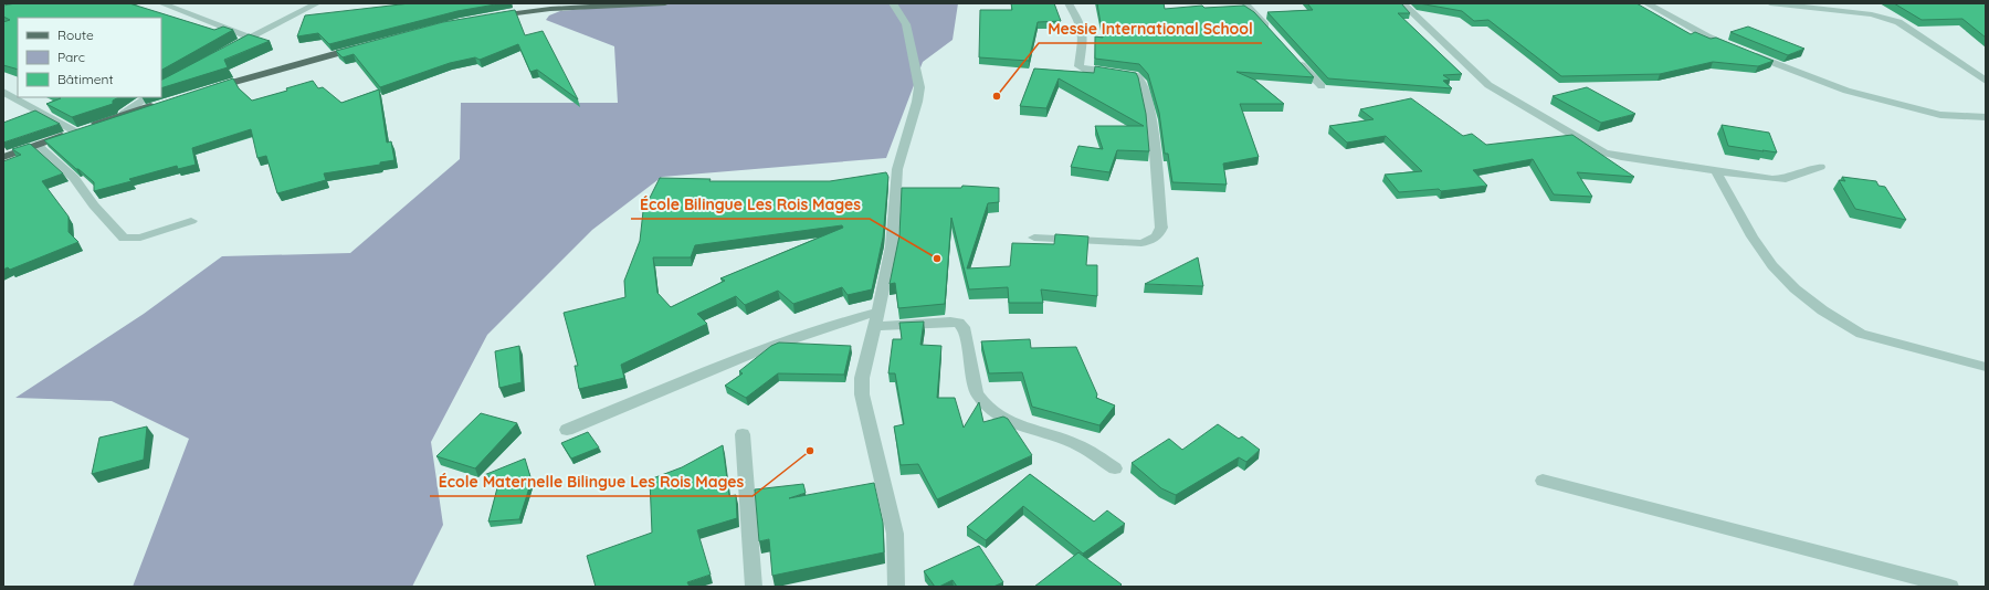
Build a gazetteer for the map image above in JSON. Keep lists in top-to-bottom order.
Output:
{
  "places": ["Messie International School", "École Bilingue Les Rois Mages", "École Maternelle Bilingue Les Rois Mages"],
  "legend": ["Route", "Parc", "Bâtiment"]
}
